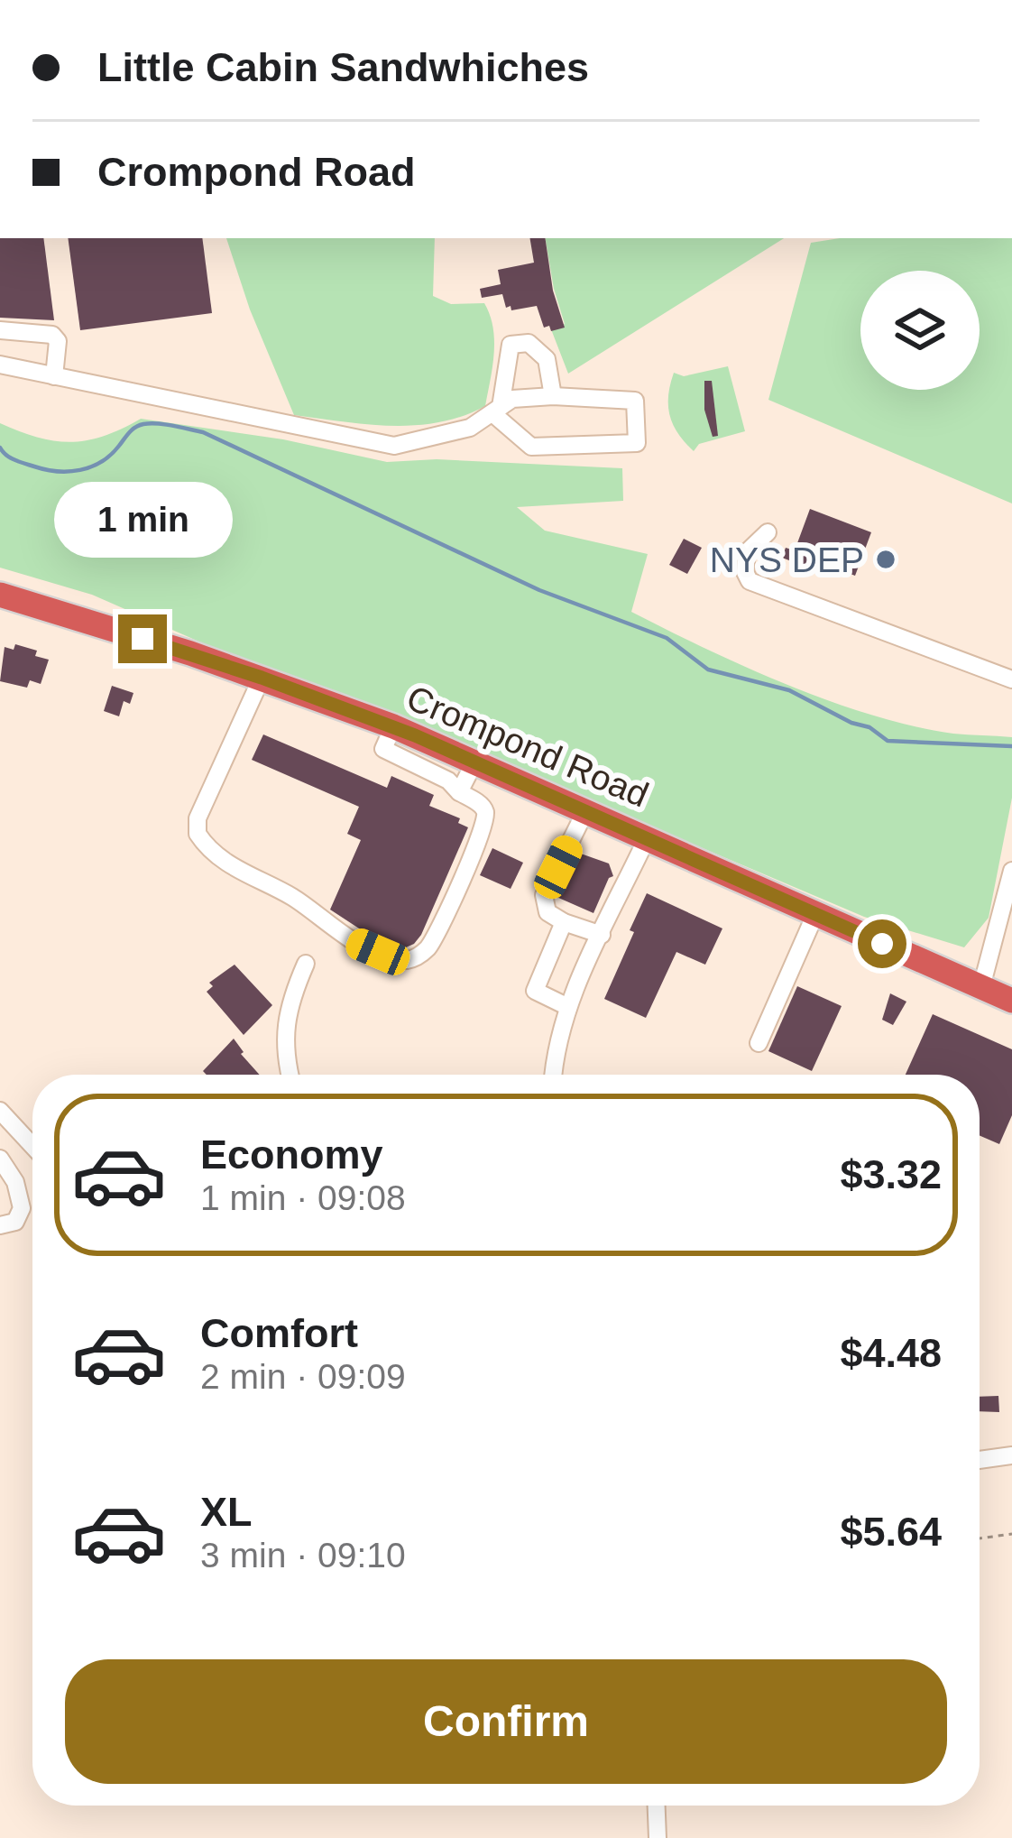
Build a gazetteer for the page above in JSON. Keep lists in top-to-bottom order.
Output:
{
  "streets": {
    "highway": ["Crompond Road"]
  },
  "places": ["NYS DEP"],
  "page": {
    "banner": ["Little Cabin Sandwhiches", "Crompond Road"],
    "bubble": "1 min",
    "list": [
      {
        "name": "Economy",
        "note": "1 min · 09:08",
        "value": "$3.32"
      },
      {
        "name": "Comfort",
        "note": "2 min · 09:09",
        "value": "$4.48"
      },
      {
        "name": "XL",
        "note": "3 min · 09:10",
        "value": "$5.64"
      }
    ],
    "buttons": "Confirm"
  }
}
